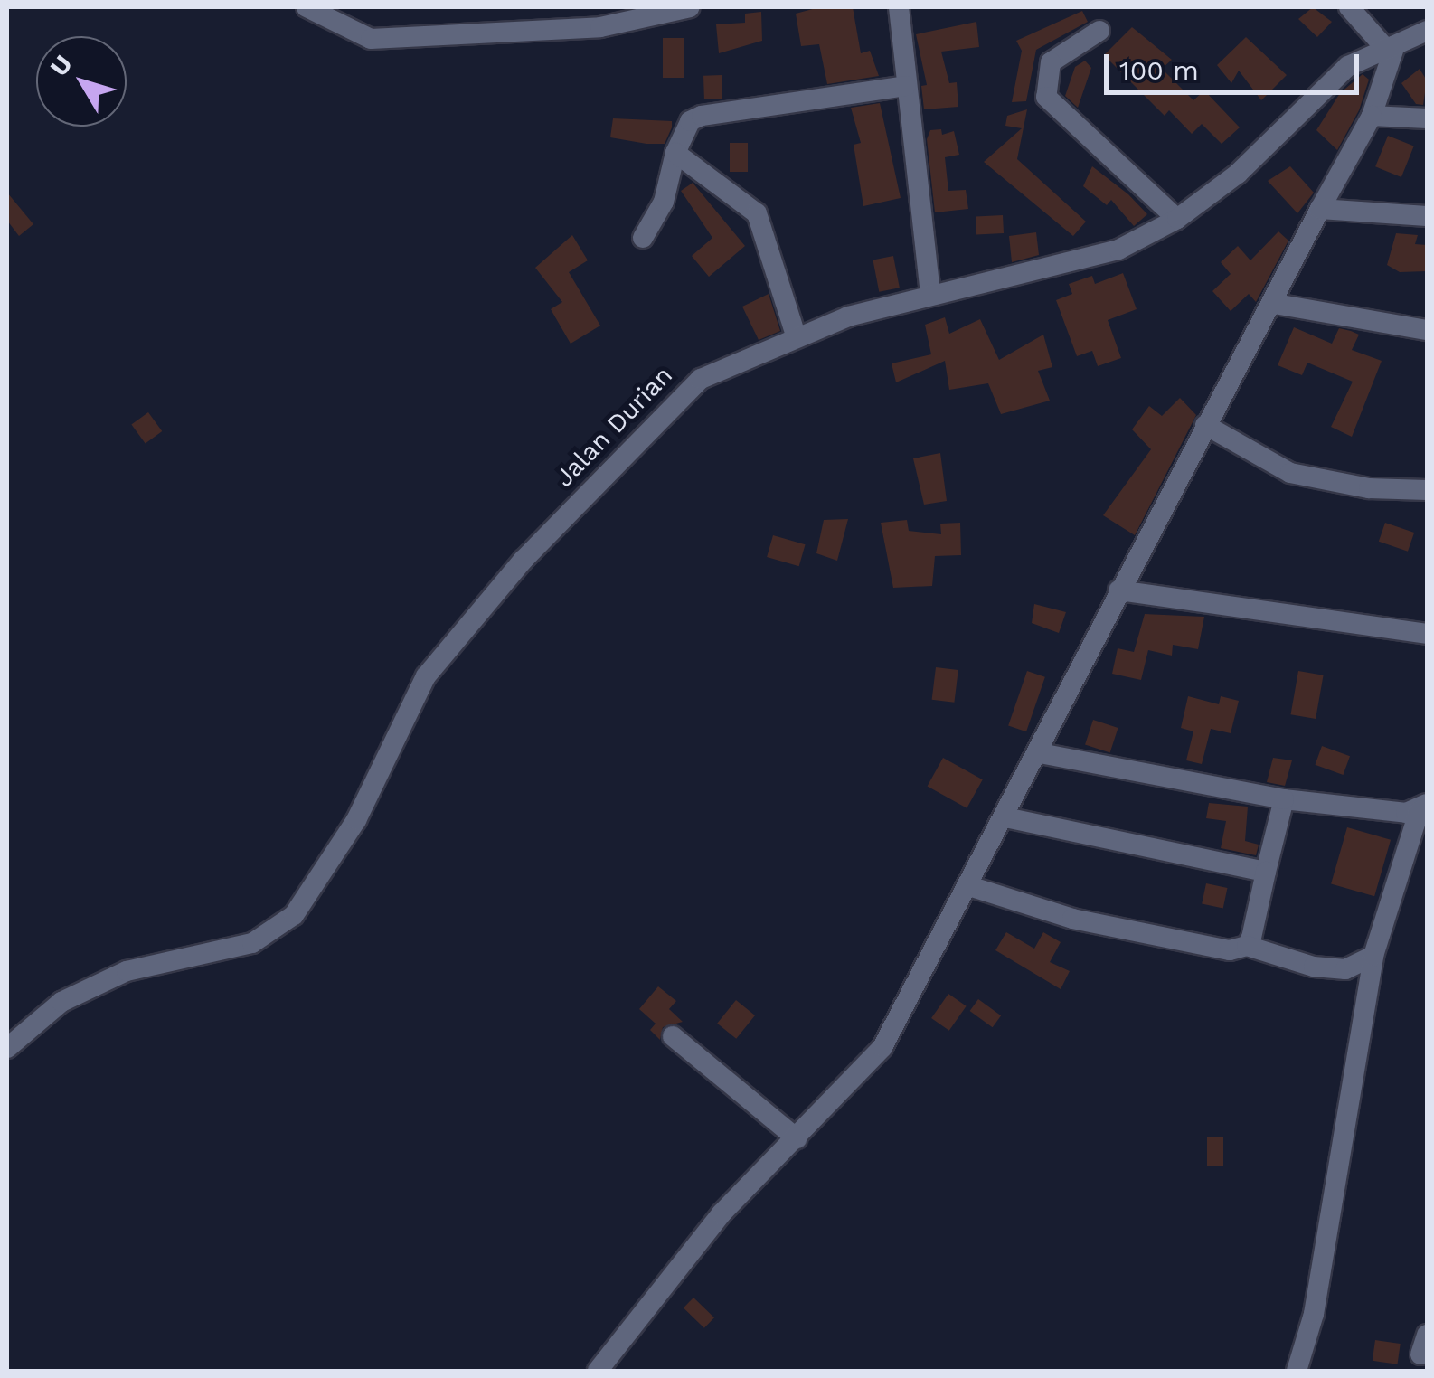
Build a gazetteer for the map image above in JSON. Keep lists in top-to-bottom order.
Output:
{
  "streets": {
    "street": ["Jalan Durian"]
  },
  "scale_bar": "100 m",
  "north": "top left"
}
